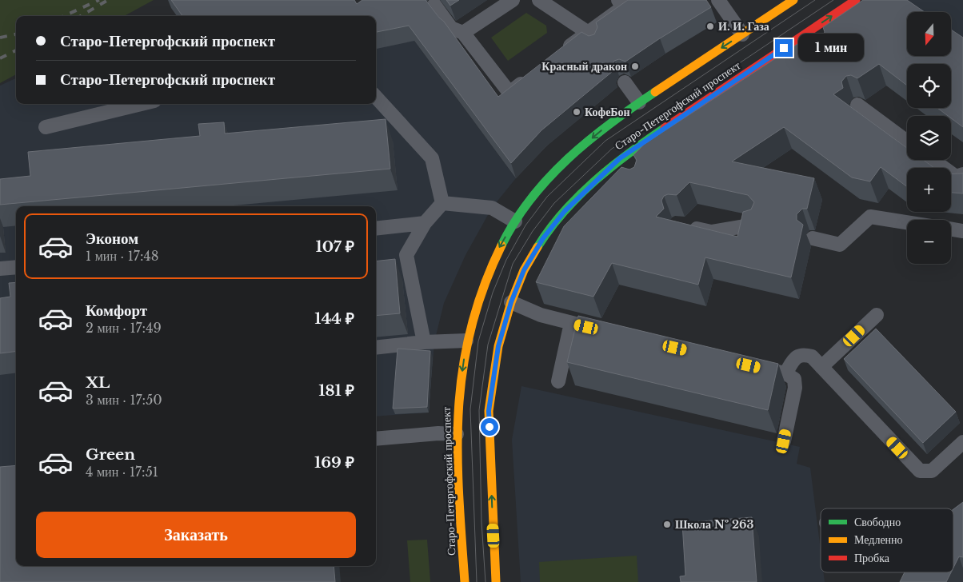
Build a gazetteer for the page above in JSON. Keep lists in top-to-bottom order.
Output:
{
  "streets": {
    "street": ["Старо-Петергофский проспект"]
  },
  "places": [
    "И. И. Газа",
    "Красный дракон",
    "КофеБон",
    "Школа № 263"
  ],
  "legend": ["Свободно", "Медленно", "Пробка"],
  "north": "bottom",
  "page": {
    "map_buttons": ["+", "−"],
    "banner": ["Старо-Петергофский проспект", "Старо-Петергофский проспект"],
    "bubble": "1 мин",
    "list": [
      {
        "name": "Эконом",
        "note": "1 мин · 17:48",
        "value": "107 ₽"
      },
      {
        "name": "Комфорт",
        "note": "2 мин · 17:49",
        "value": "144 ₽"
      },
      {
        "name": "XL",
        "note": "3 мин · 17:50",
        "value": "181 ₽"
      },
      {
        "name": "Green",
        "note": "4 мин · 17:51",
        "value": "169 ₽"
      }
    ],
    "buttons": "Заказать"
  }
}
